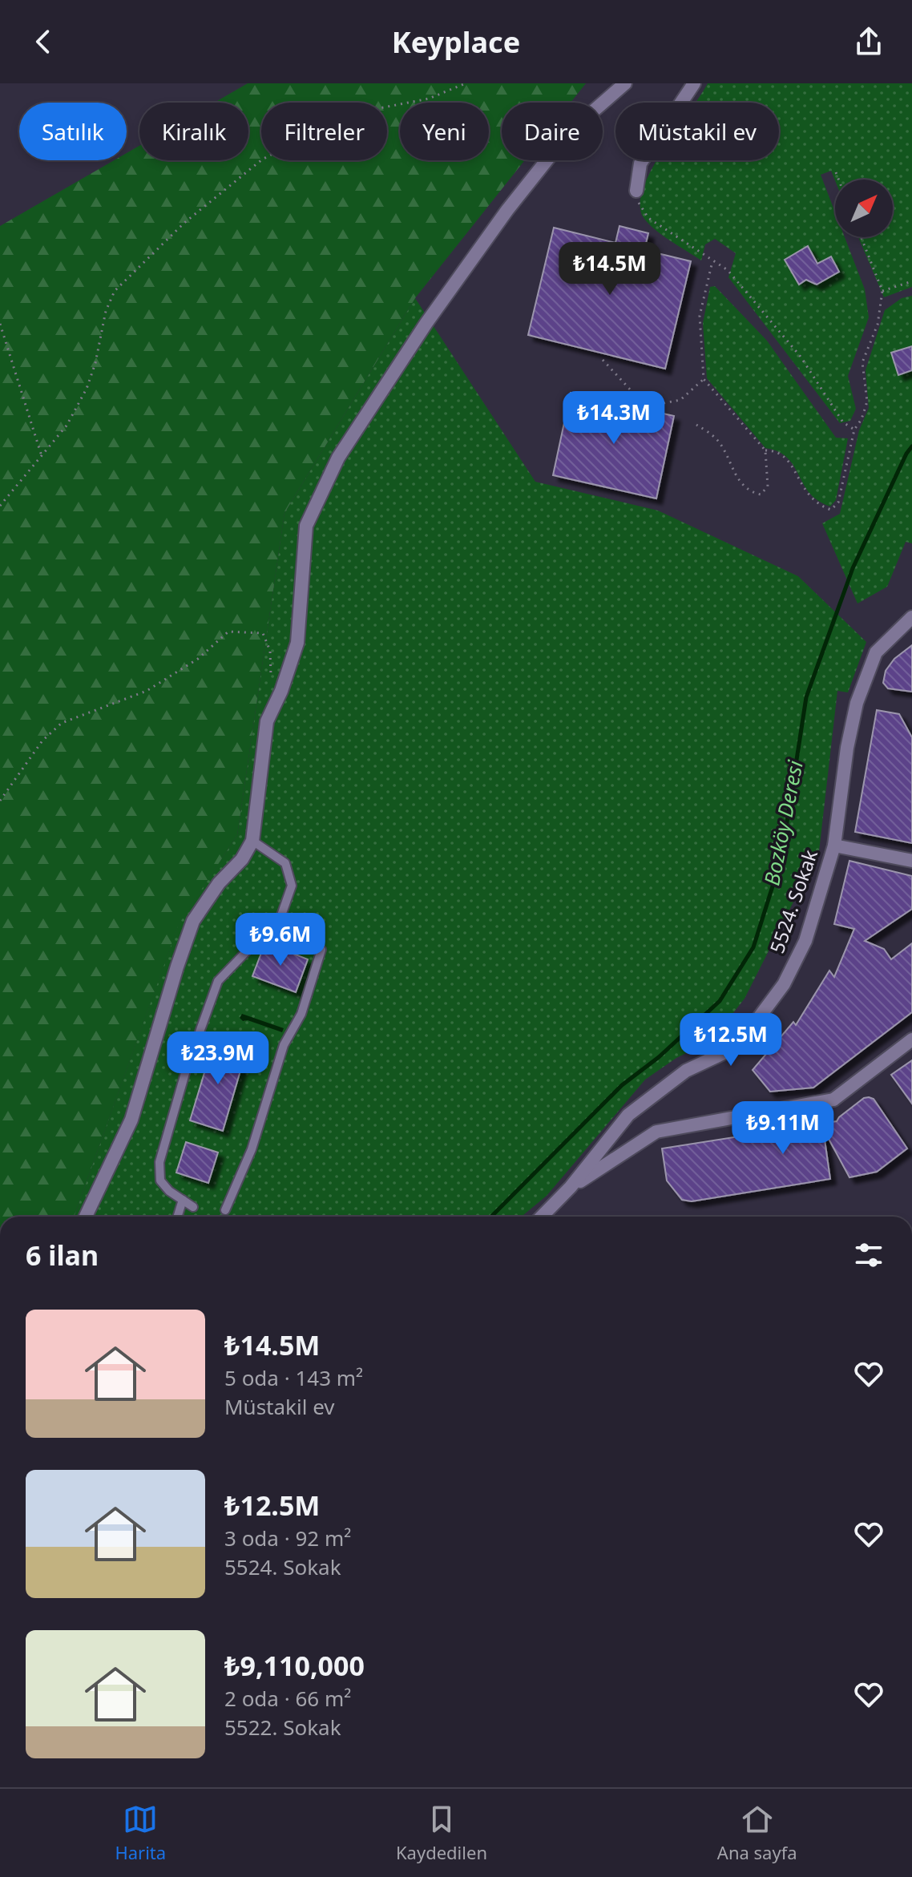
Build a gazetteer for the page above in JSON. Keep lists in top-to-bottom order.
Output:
{
  "streets": {
    "street": ["5524. Sokak"]
  },
  "water": ["Bozköy Deresi"],
  "north": "top right",
  "page": {
    "header": "Keyplace",
    "chip": [
      "Satılık",
      "Kiralık",
      "Filtreler",
      "Yeni",
      "Daire",
      "Müstakil ev"
    ],
    "price": [
      "₺14.5M",
      "₺14.3M",
      "₺9.6M",
      "₺12.5M",
      "₺23.9M",
      "₺9.11M"
    ],
    "heading": "6 ilan",
    "list": [
      {
        "name": "₺14.5M",
        "note": "5 oda · 143 m² · Müstakil ev"
      },
      {
        "name": "₺12.5M",
        "note": "3 oda · 92 m² · 5524. Sokak"
      },
      {
        "name": "₺9,110,000",
        "note": "2 oda · 66 m² · 5522. Sokak"
      }
    ],
    "tabs": ["Harita", "Kaydedilen", "Ana sayfa"]
  }
}
